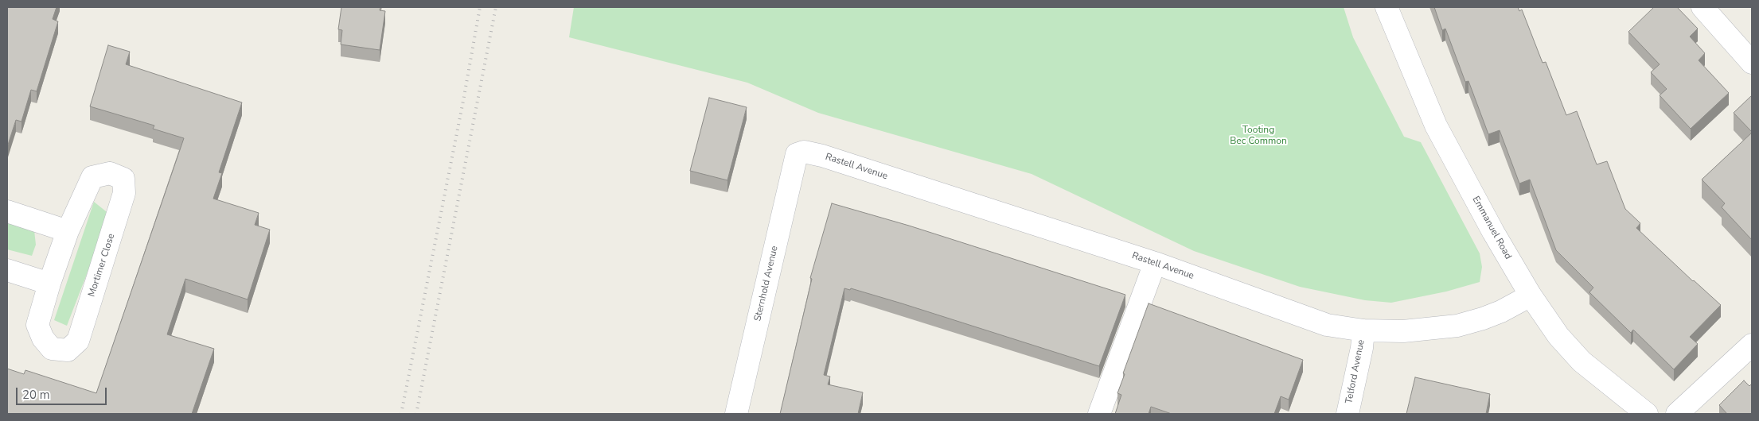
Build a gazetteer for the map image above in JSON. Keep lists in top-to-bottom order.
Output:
{
  "streets": {
    "street": [
      "Rastell Avenue",
      "Emmanuel Road",
      "Mortimer Close",
      "Sternhold Avenue",
      "Telford Avenue"
    ]
  },
  "crossings": [
    ["Rastell Avenue", "Emmanuel Road"],
    ["Rastell Avenue", "Sternhold Avenue"],
    ["Rastell Avenue", "Telford Avenue"]
  ],
  "parks": ["Tooting Bec Common"],
  "scale_bar": "20 m"
}
